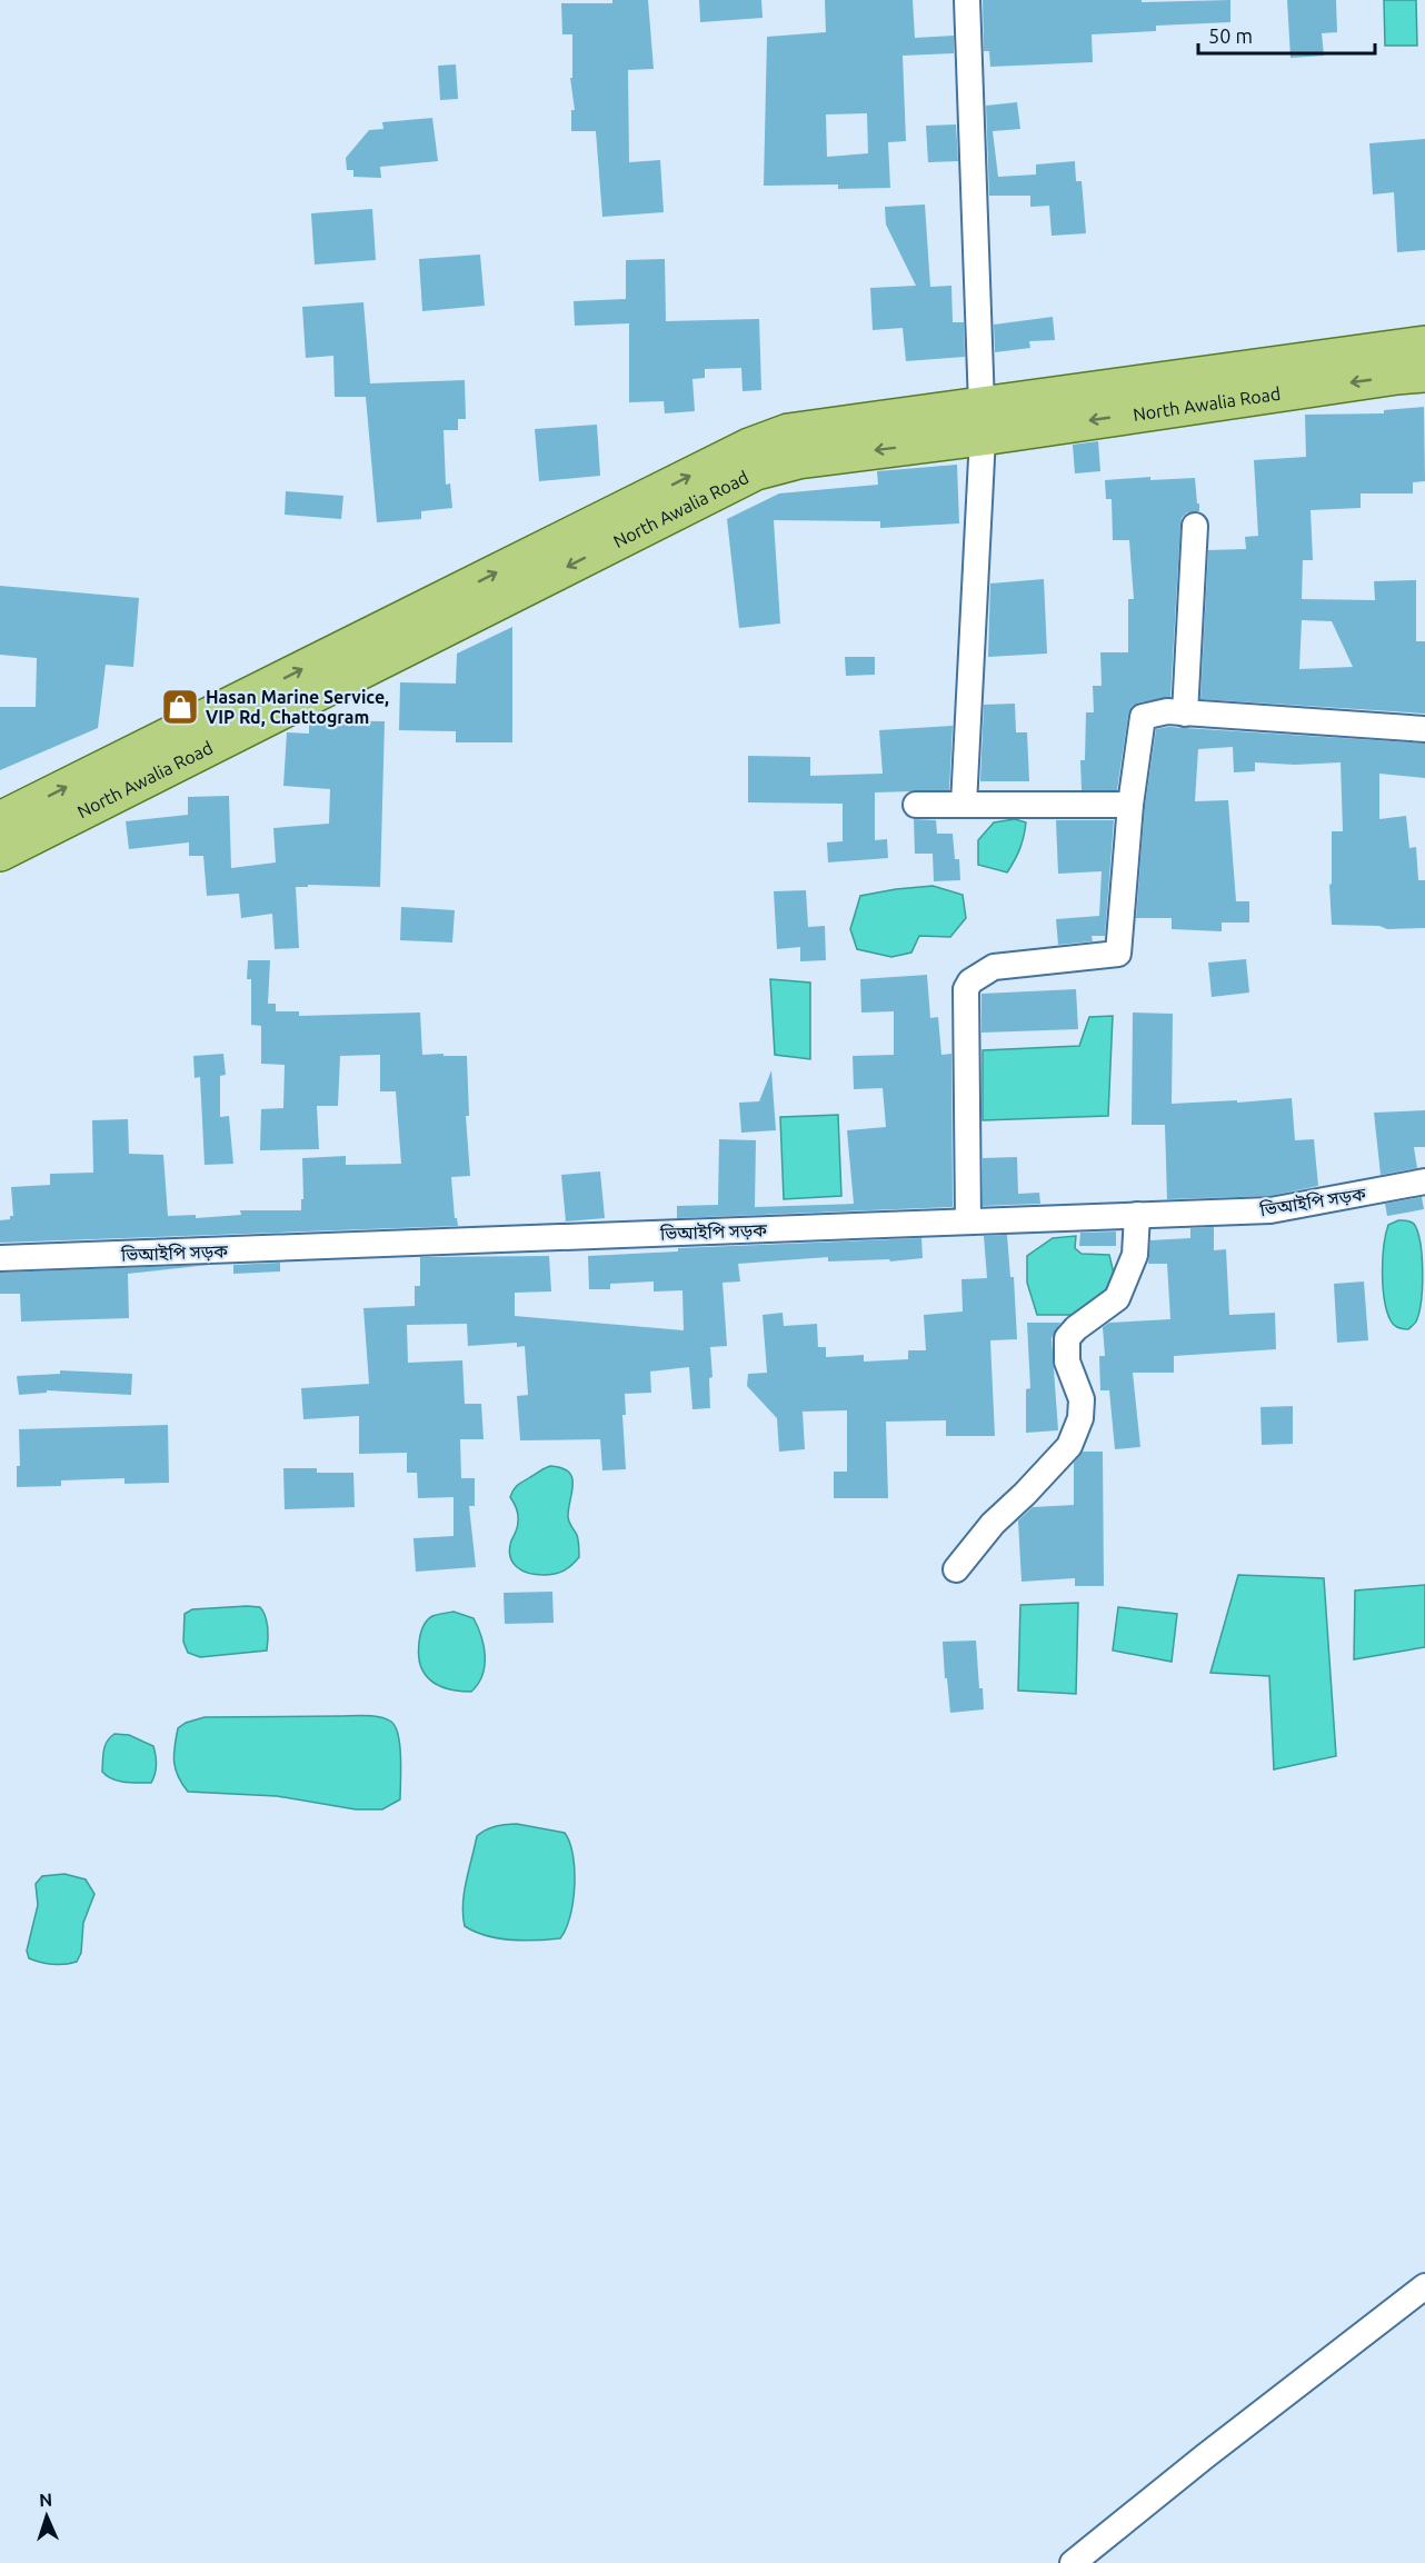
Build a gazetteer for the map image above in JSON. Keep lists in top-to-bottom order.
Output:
{
  "streets": {
    "main road": ["North Awalia Road"],
    "street": ["ভিআইপি সড়ক"]
  },
  "places": {
    "shop": ["Hasan Marine Service, VIP Rd, Chattogram"]
  },
  "scale_bar": "50 m",
  "north": "top"
}
